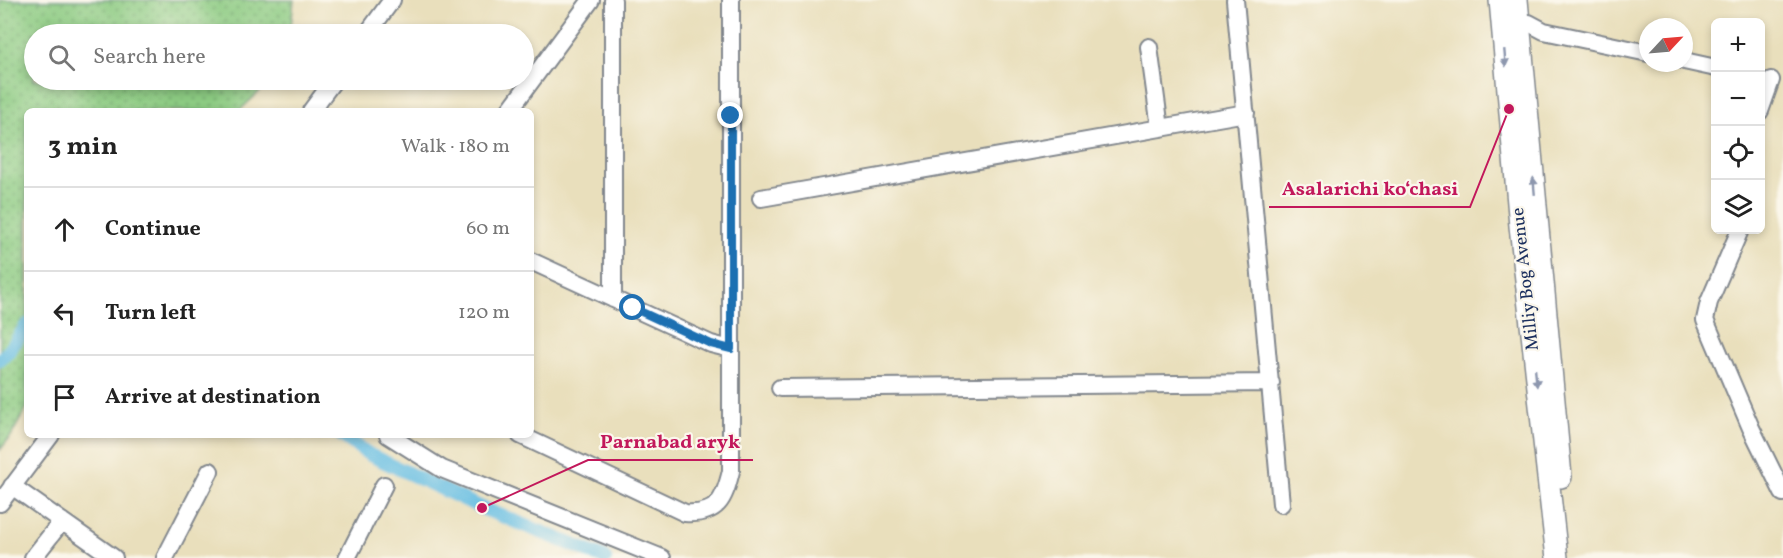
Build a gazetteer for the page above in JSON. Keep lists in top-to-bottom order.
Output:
{
  "streets": {
    "main road": ["Milliy Bog Avenue"]
  },
  "places": ["Asalarichi koʻchasi", "Parnabad aryk"],
  "north": "top right",
  "page": {
    "map_buttons": ["+", "−"],
    "search": "Search here",
    "heading": ["3 min", "Walk · 180 m"],
    "list": [
      ["Continue", "60 m"],
      ["Turn left", "120 m"],
      "Arrive at destination"
    ]
  }
}
